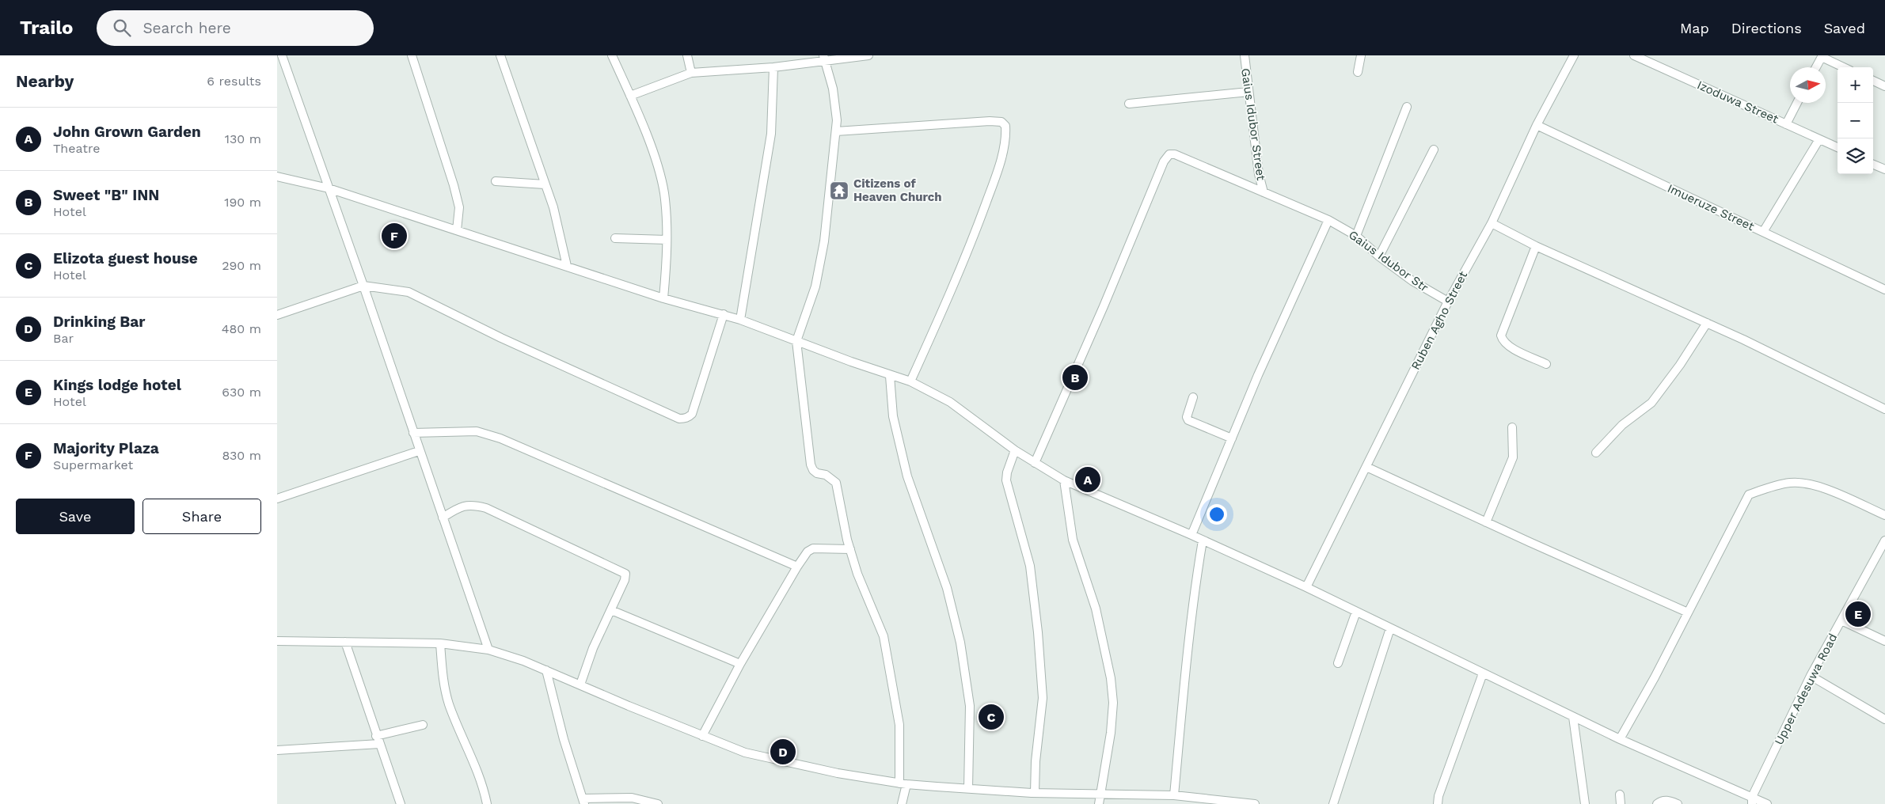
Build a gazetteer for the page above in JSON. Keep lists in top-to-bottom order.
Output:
{
  "streets": {
    "street": [
      "Izoduwa Street",
      "Gaius Idubor Street",
      "Imueruze Street",
      "Gaius Idubor Str",
      "Ruben Agho Street",
      "Upper Adesuwa Road"
    ]
  },
  "crossings": [
    ["Gaius Idubor Street", "Gaius Idubor Str"],
    ["Imueruze Street", "Ruben Agho Street"],
    ["Gaius Idubor Str", "Ruben Agho Street"]
  ],
  "places": {
    "temple": ["Citizens of Heaven Church"]
  },
  "north": "right",
  "page": {
    "header": "Trailo",
    "search": "Search here",
    "nav": ["Map", "Directions", "Saved"],
    "heading": ["Nearby", "6 results"],
    "map_buttons": ["+", "−"],
    "list": [
      {
        "mark": "A",
        "name": "John Grown Garden",
        "note": "Theatre",
        "value": "130 m"
      },
      {
        "mark": "B",
        "name": "Sweet \"B\" INN",
        "note": "Hotel",
        "value": "190 m"
      },
      {
        "mark": "C",
        "name": "Elizota guest house",
        "note": "Hotel",
        "value": "290 m"
      },
      {
        "mark": "D",
        "name": "Drinking Bar",
        "note": "Bar",
        "value": "480 m"
      },
      {
        "mark": "E",
        "name": "Kings lodge hotel",
        "note": "Hotel",
        "value": "630 m"
      },
      {
        "mark": "F",
        "name": "Majority Plaza",
        "note": "Supermarket",
        "value": "830 m"
      }
    ],
    "pins": [
      "F",
      "B",
      "A",
      "E",
      "C",
      "D"
    ],
    "buttons": ["Save", "Share"]
  }
}
